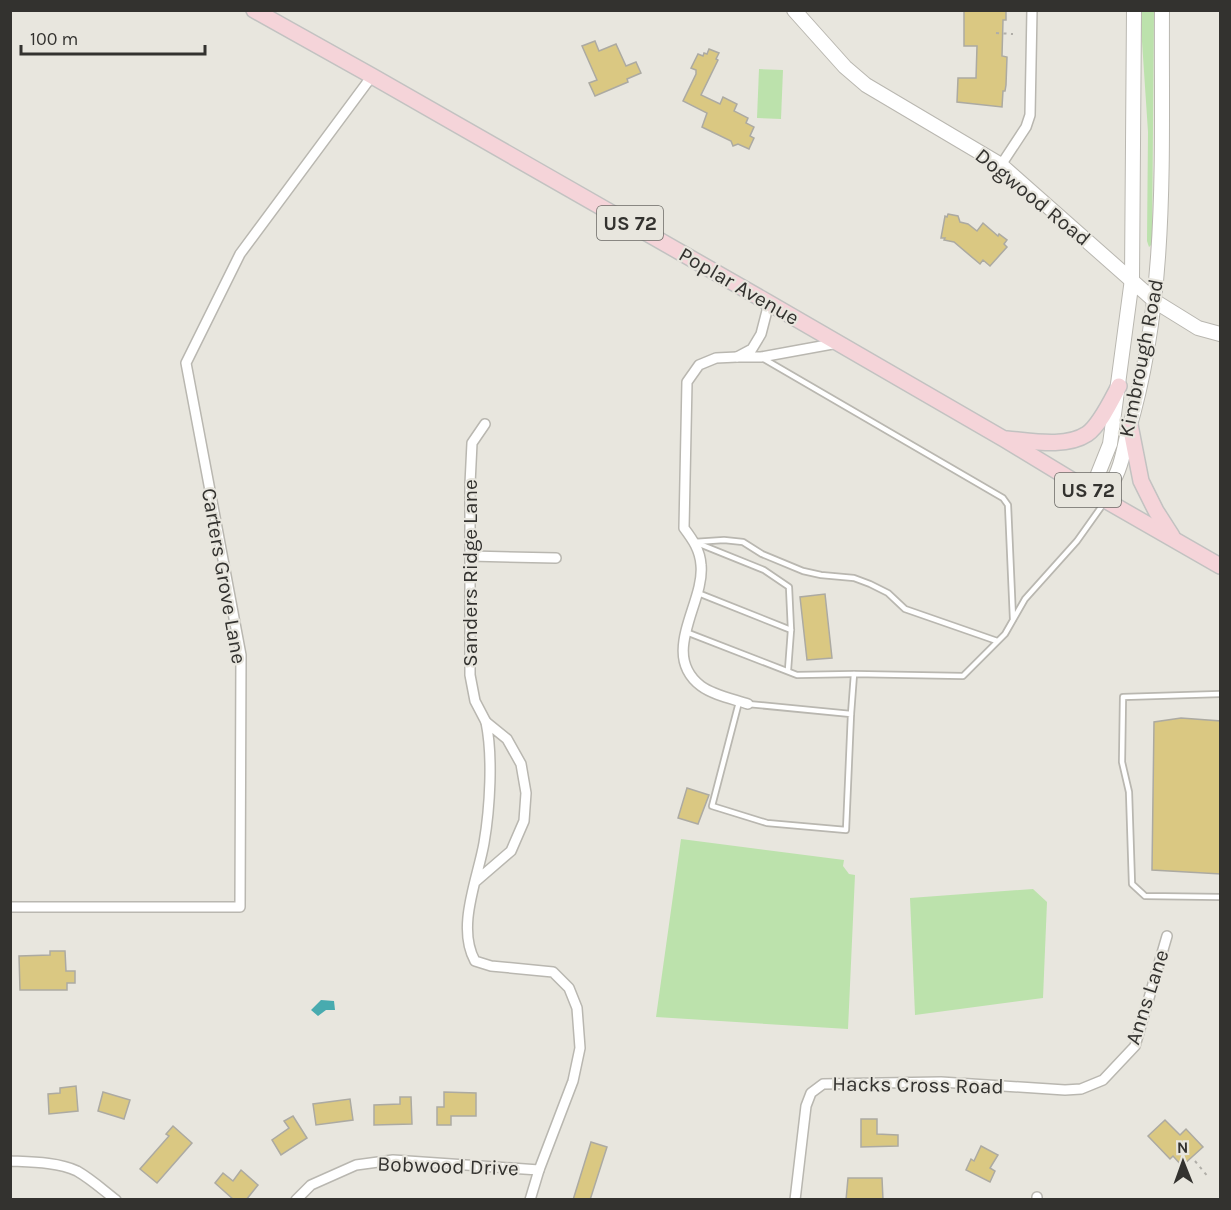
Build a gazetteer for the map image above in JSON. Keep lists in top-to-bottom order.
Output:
{
  "streets": {
    "main road": ["US 72", "Poplar Avenue"],
    "street": [
      "Dogwood Road",
      "Kimbrough Road",
      "Sanders Ridge Lane",
      "Carters Grove Lane",
      "Anns Lane",
      "Hacks Cross Road",
      "Bobwood Drive"
    ]
  },
  "crossings": [
    ["Dogwood Road", "Kimbrough Road"],
    ["Poplar Avenue", "Kimbrough Road"],
    ["Poplar Avenue", "Carters Grove Lane"],
    ["Sanders Ridge Lane", "Bobwood Drive"],
    ["Anns Lane", "Hacks Cross Road"]
  ],
  "scale_bar": "100 m",
  "north": "top"
}
